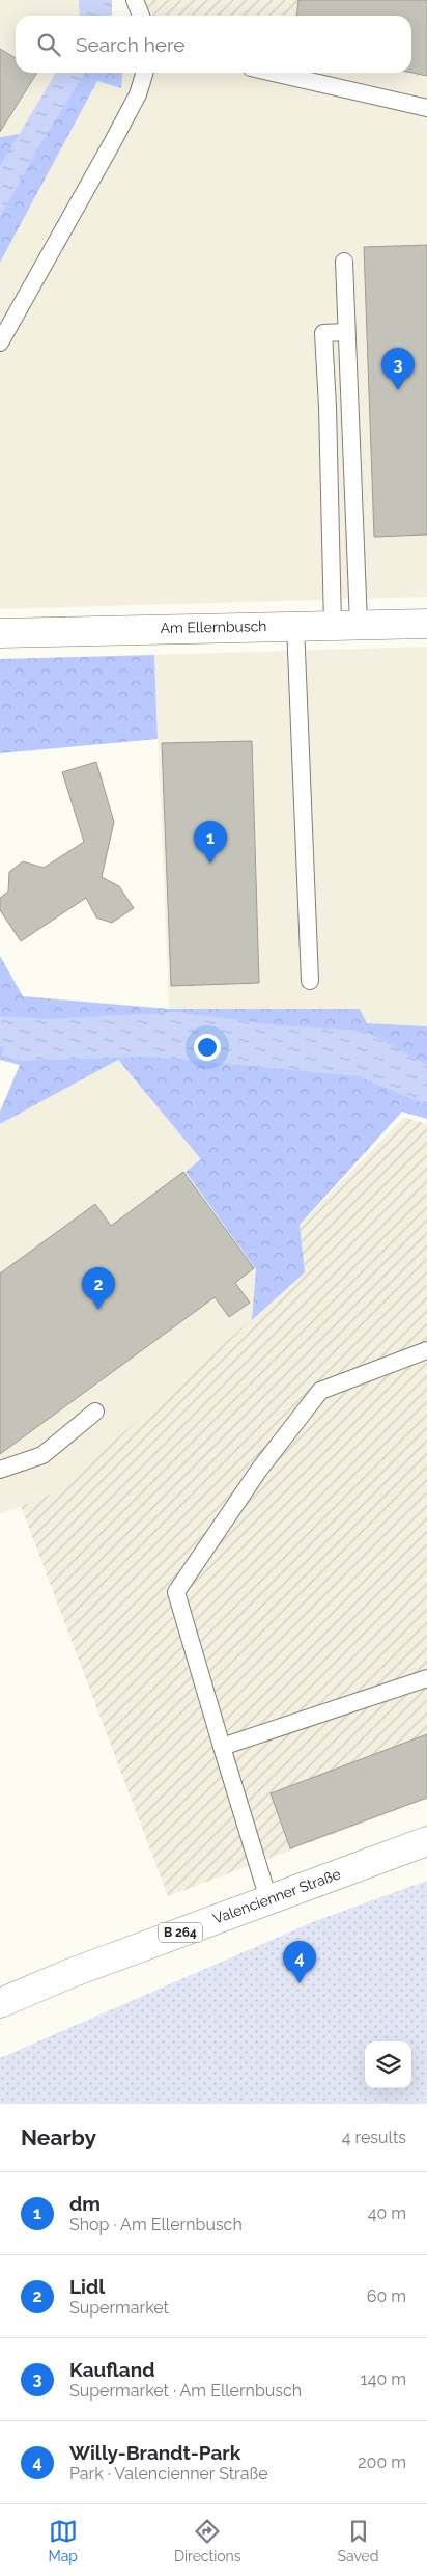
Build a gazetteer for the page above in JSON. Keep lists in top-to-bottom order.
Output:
{
  "streets": {
    "main road": ["Am Ellernbusch", "Valencienner Straße", "B 264"]
  },
  "page": {
    "search": "Search here",
    "pins": [
      "3",
      "1",
      "2",
      "4"
    ],
    "heading": ["Nearby", "4 results"],
    "list": [
      {
        "mark": "1",
        "name": "dm",
        "note": "Shop · Am Ellernbusch",
        "value": "40 m"
      },
      {
        "mark": "2",
        "name": "Lidl",
        "note": "Supermarket",
        "value": "60 m"
      },
      {
        "mark": "3",
        "name": "Kaufland",
        "note": "Supermarket · Am Ellernbusch",
        "value": "140 m"
      },
      {
        "mark": "4",
        "name": "Willy-Brandt-Park",
        "note": "Park · Valencienner Straße",
        "value": "200 m"
      }
    ],
    "nav": ["Map", "Directions", "Saved"]
  }
}
